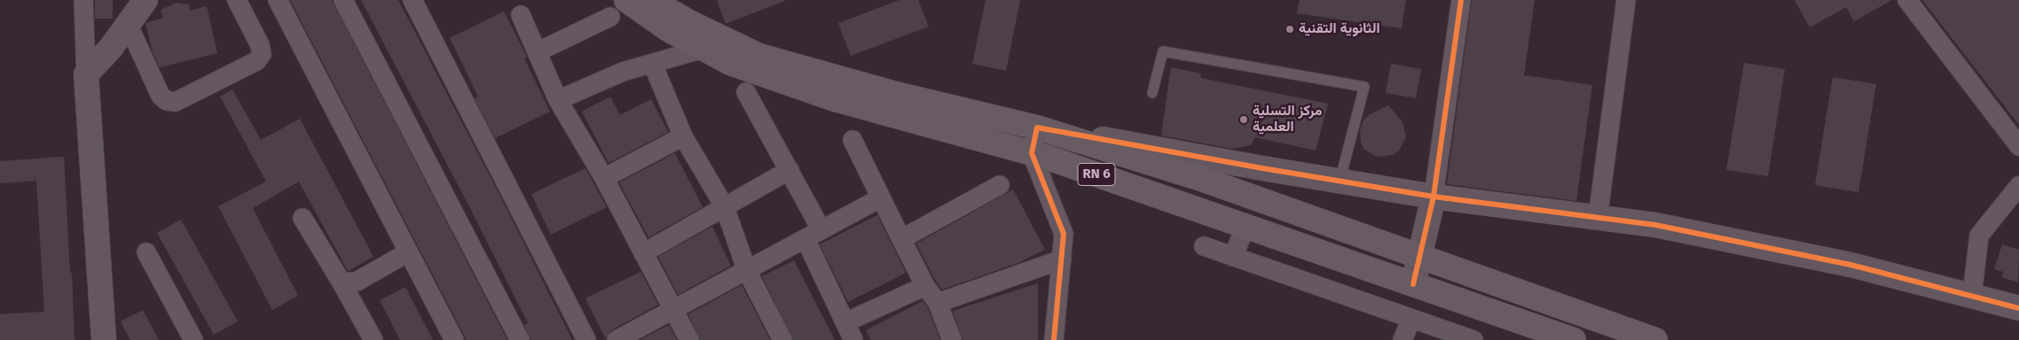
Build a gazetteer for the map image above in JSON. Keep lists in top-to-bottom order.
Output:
{
  "streets": {
    "main road": ["RN 6"]
  },
  "places": ["الثانوية التقنية", "مركز التسلية العلمية"]
}
